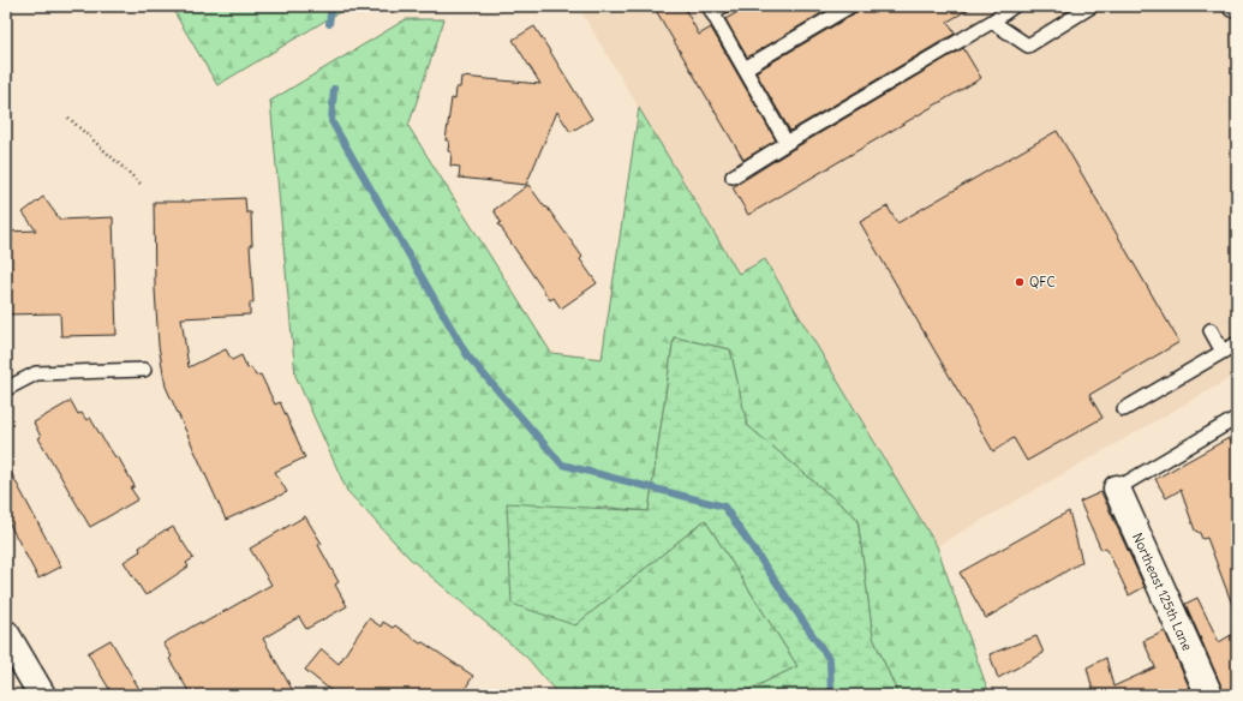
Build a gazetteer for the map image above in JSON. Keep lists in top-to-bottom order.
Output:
{
  "streets": {
    "street": ["Northeast 125th Lane"]
  },
  "places": ["QFC"]
}
